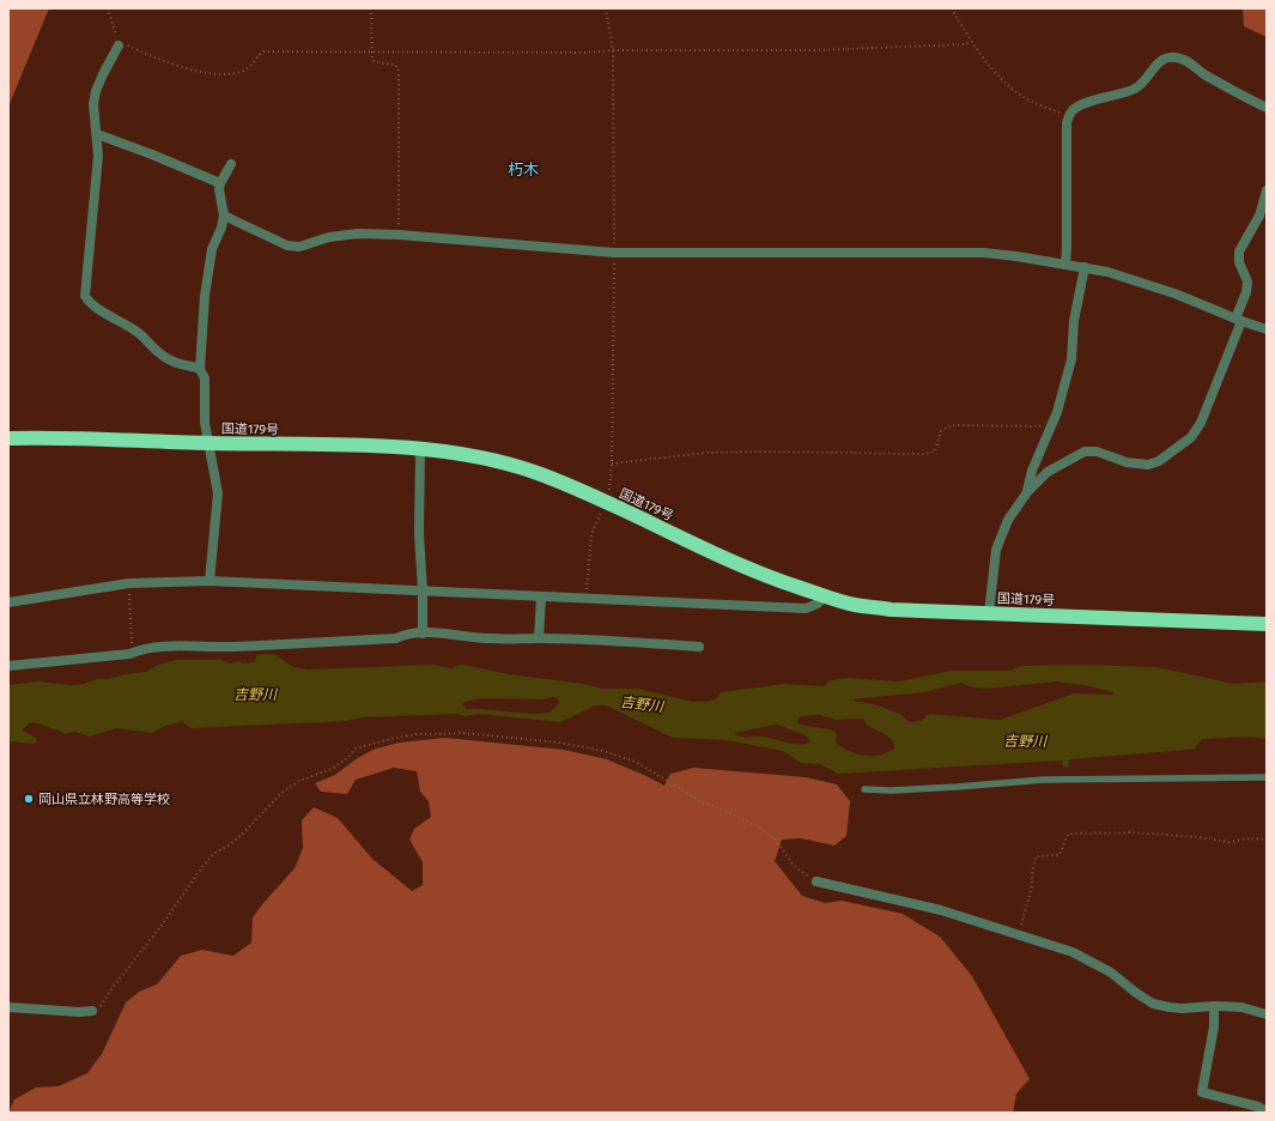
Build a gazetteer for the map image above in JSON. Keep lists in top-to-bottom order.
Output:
{
  "streets": {
    "highway": ["国道179号"]
  },
  "districts": ["朽木"],
  "water": ["吉野川"],
  "places": ["岡山県立林野高等学校"]
}
